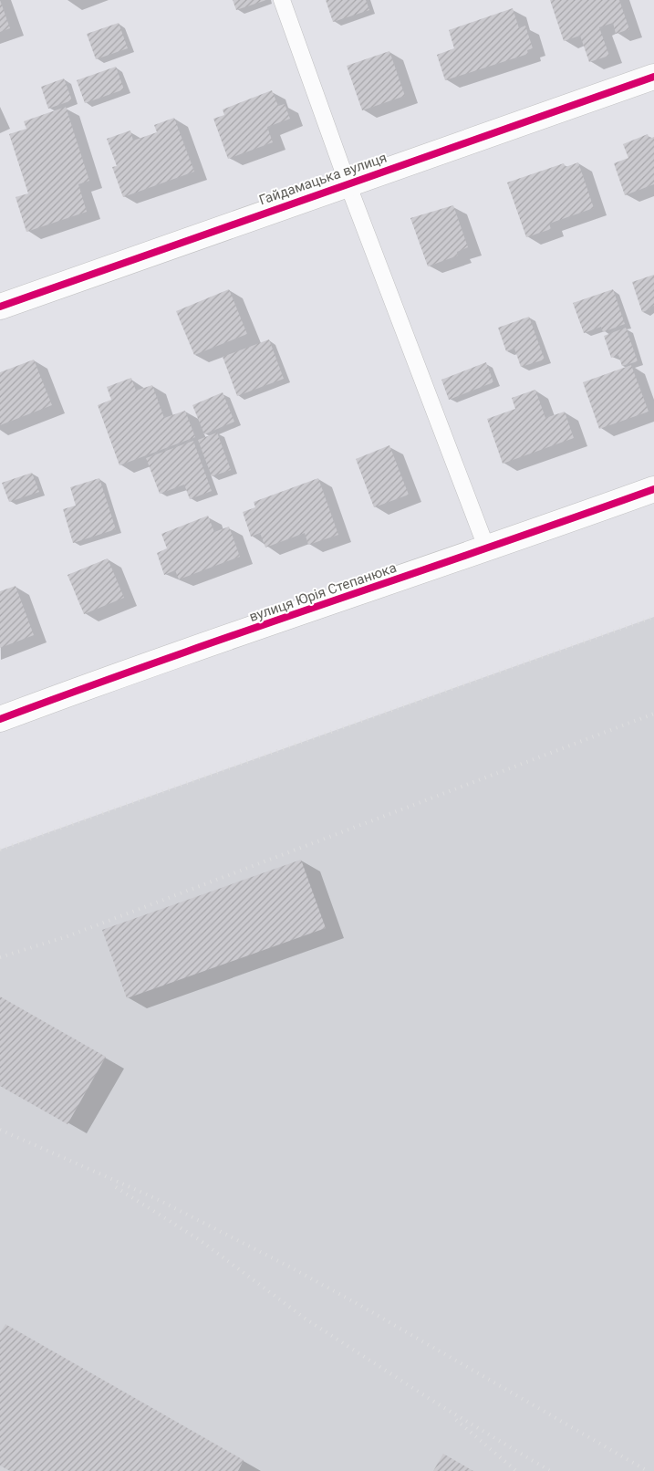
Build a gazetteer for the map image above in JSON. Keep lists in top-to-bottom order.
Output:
{
  "streets": {
    "street": ["Гайдамацька вулиця", "вулиця Юрія Степанюка"]
  }
}
